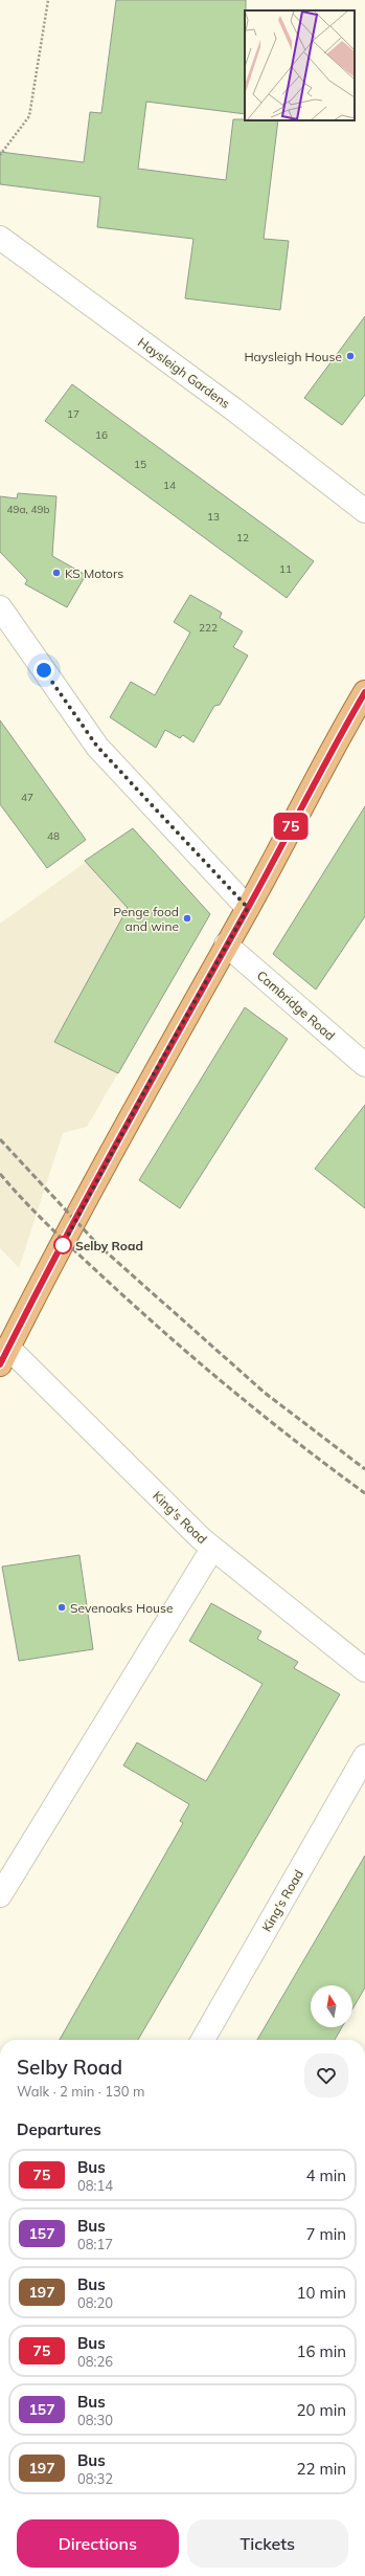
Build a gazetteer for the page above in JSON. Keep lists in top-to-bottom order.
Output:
{
  "streets": {
    "street": ["Haysleigh Gardens", "Cambridge Road", "King's Road"]
  },
  "places": [
    "Haysleigh House",
    "KS Motors",
    "Penge food and wine",
    "Selby Road",
    "Sevenoaks House"
  ],
  "lines": ["bus line 75"],
  "house_numbers": [
    "17",
    "16",
    "15",
    "14",
    "49a, 49b",
    "13",
    "12",
    "11",
    "222",
    "47",
    "48"
  ],
  "north": "top",
  "page": {
    "on_map": "75",
    "heading": [
      ["Selby Road", "Walk · 2 min · 130 m"],
      "Departures"
    ],
    "list": [
      {
        "mark": "75",
        "name": "Bus",
        "note": "08:14",
        "value": "4 min"
      },
      {
        "mark": "157",
        "name": "Bus",
        "note": "08:17",
        "value": "7 min"
      },
      {
        "mark": "197",
        "name": "Bus",
        "note": "08:20",
        "value": "10 min"
      },
      {
        "mark": "75",
        "name": "Bus",
        "note": "08:26",
        "value": "16 min"
      },
      {
        "mark": "157",
        "name": "Bus",
        "note": "08:30",
        "value": "20 min"
      },
      {
        "mark": "197",
        "name": "Bus",
        "note": "08:32",
        "value": "22 min"
      }
    ],
    "buttons": ["Directions", "Tickets"]
  }
}
